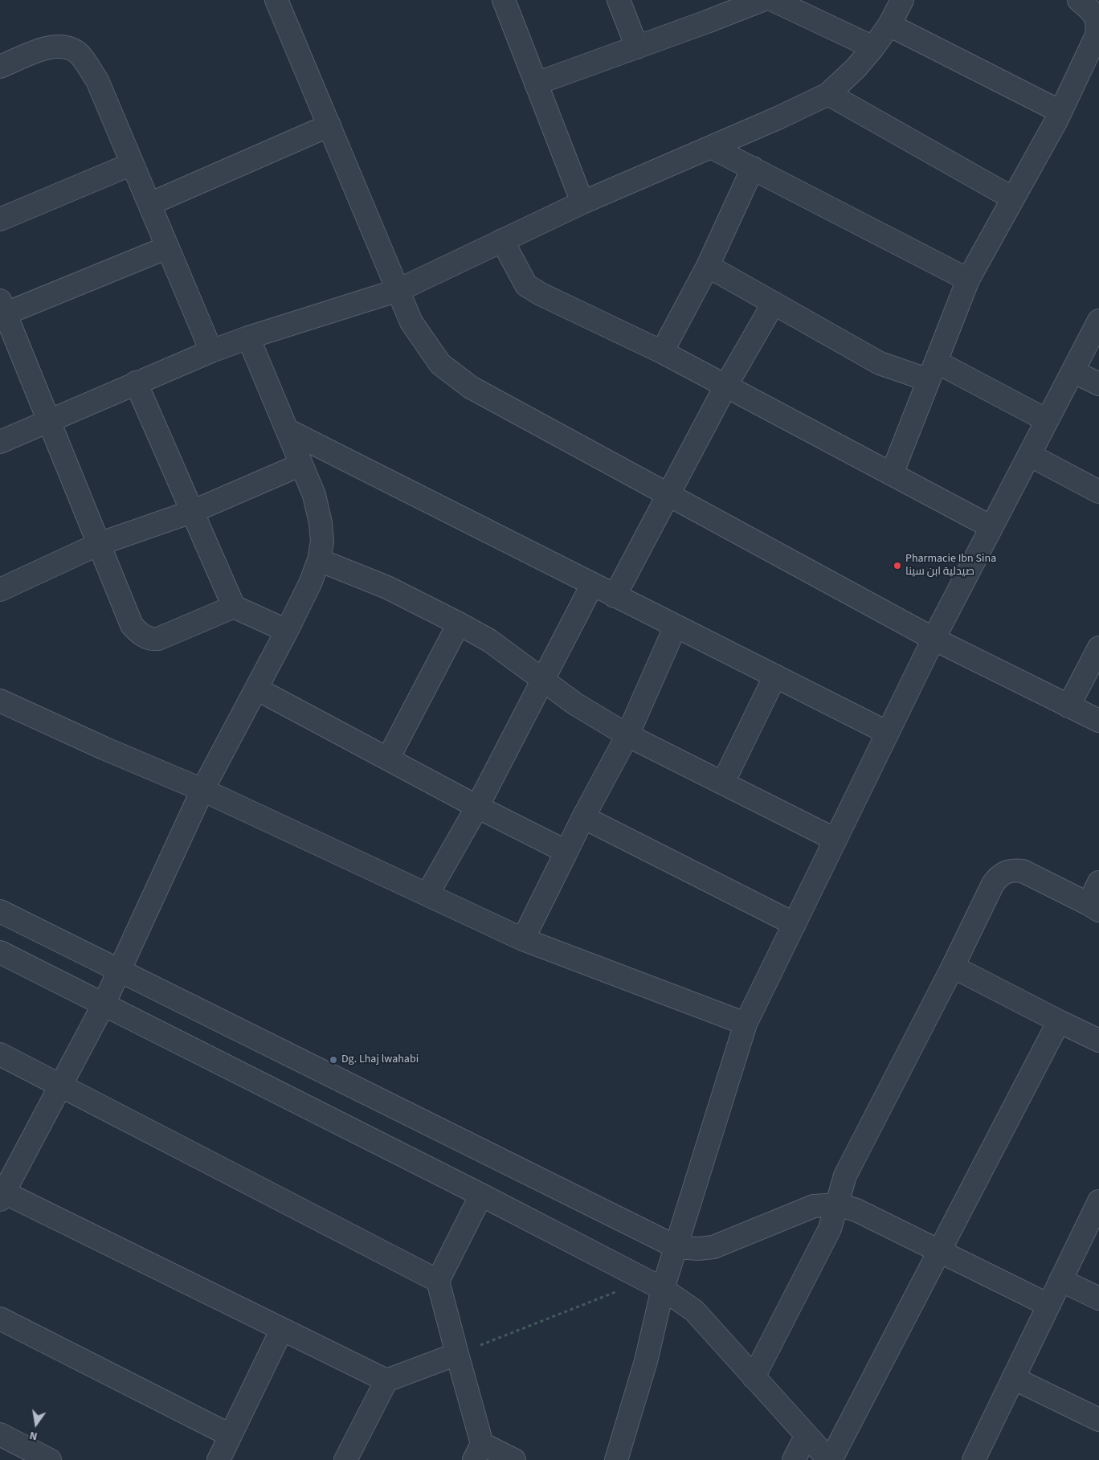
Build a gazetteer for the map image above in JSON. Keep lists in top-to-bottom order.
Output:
{
  "places": ["Pharmacie Ibn Sina صيدلية ابن سينا", "Dg. Lhaj lwahabi"],
  "north": "bottom"
}
